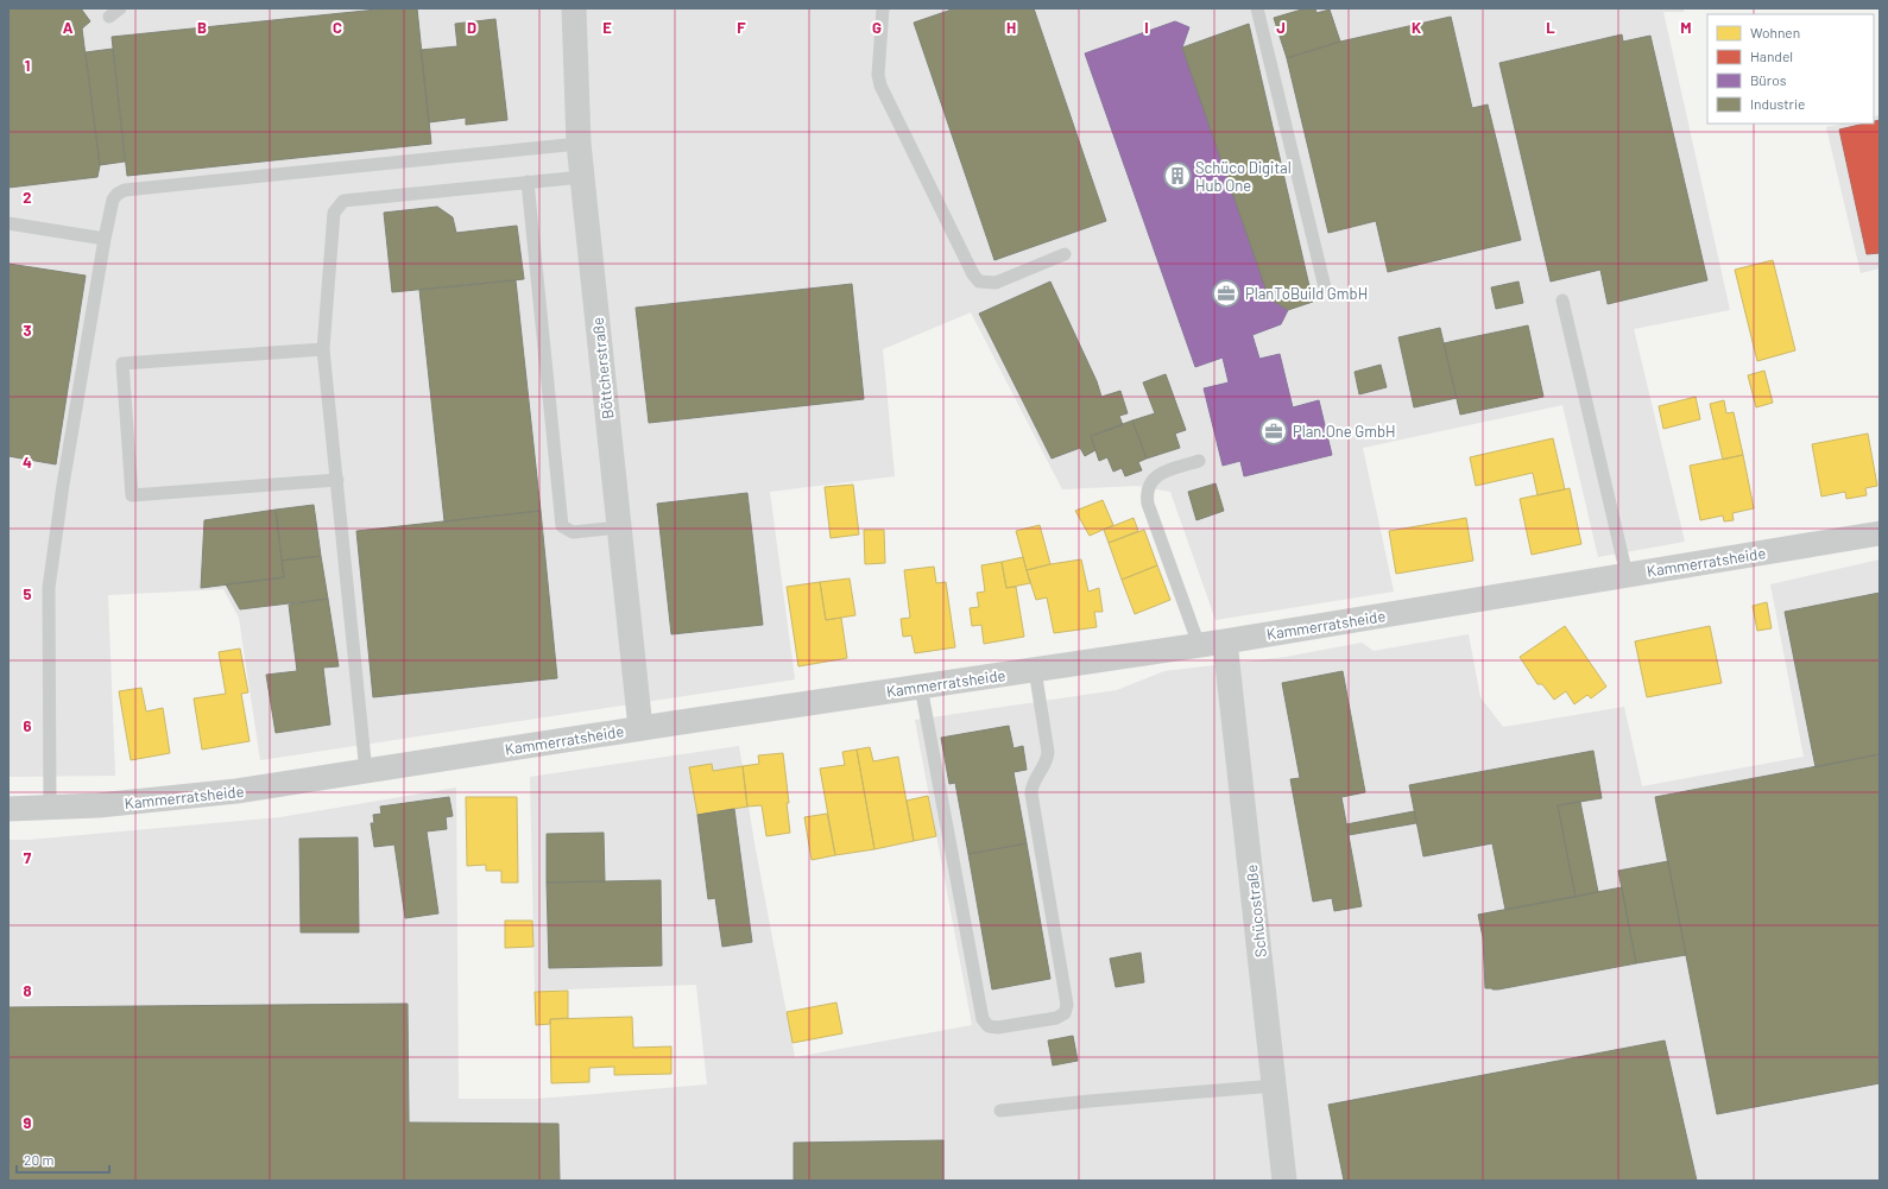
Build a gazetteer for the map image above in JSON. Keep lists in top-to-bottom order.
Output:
{
  "streets": {
    "street": ["Böttcherstraße", "Kammerratsheide", "Schücostraße"]
  },
  "crossings": [
    ["Böttcherstraße", "Kammerratsheide"],
    ["Kammerratsheide", "Schücostraße"]
  ],
  "places": {
    "building": ["Schüco Digital Hub One"],
    "office": ["PlanToBuild GmbH", "Plan.One GmbH"]
  },
  "legend": [
    "Wohnen",
    "Handel",
    "Büros",
    "Industrie"
  ],
  "scale_bar": "20 m",
  "grid": {
    "columns": [
      "A",
      "B",
      "C",
      "D",
      "E",
      "F",
      "G",
      "H",
      "I",
      "J",
      "K",
      "L",
      "M"
    ],
    "rows": [
      "1",
      "2",
      "3",
      "4",
      "5",
      "6",
      "7",
      "8",
      "9"
    ]
  }
}
